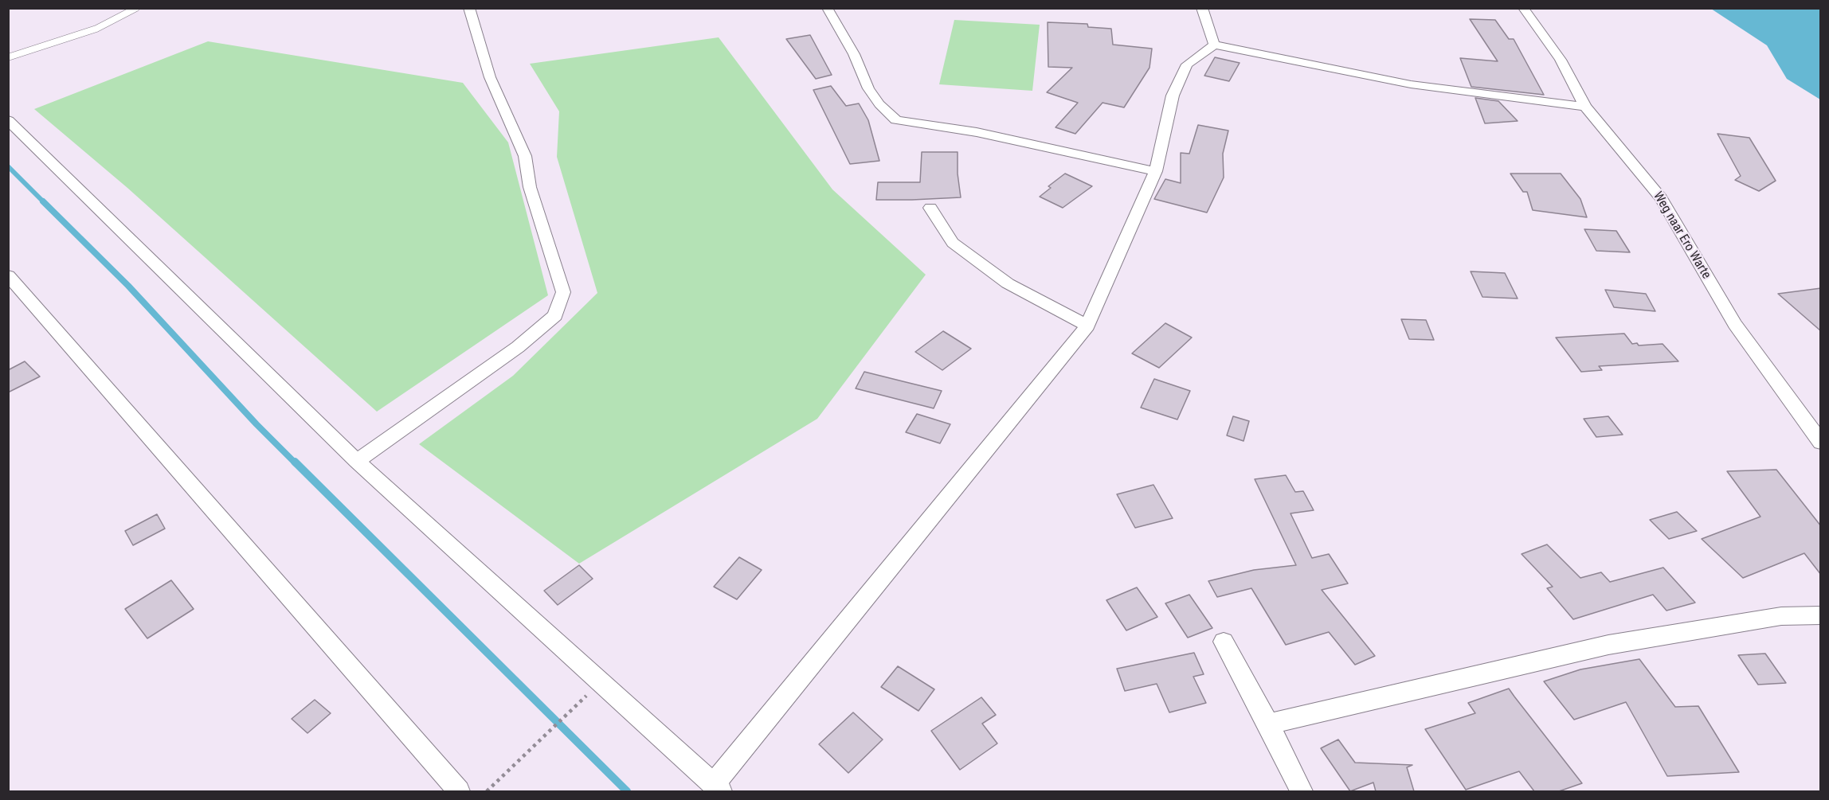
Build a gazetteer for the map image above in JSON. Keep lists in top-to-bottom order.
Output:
{
  "streets": {
    "street": ["Weg naar Ero Warte"]
  }
}
